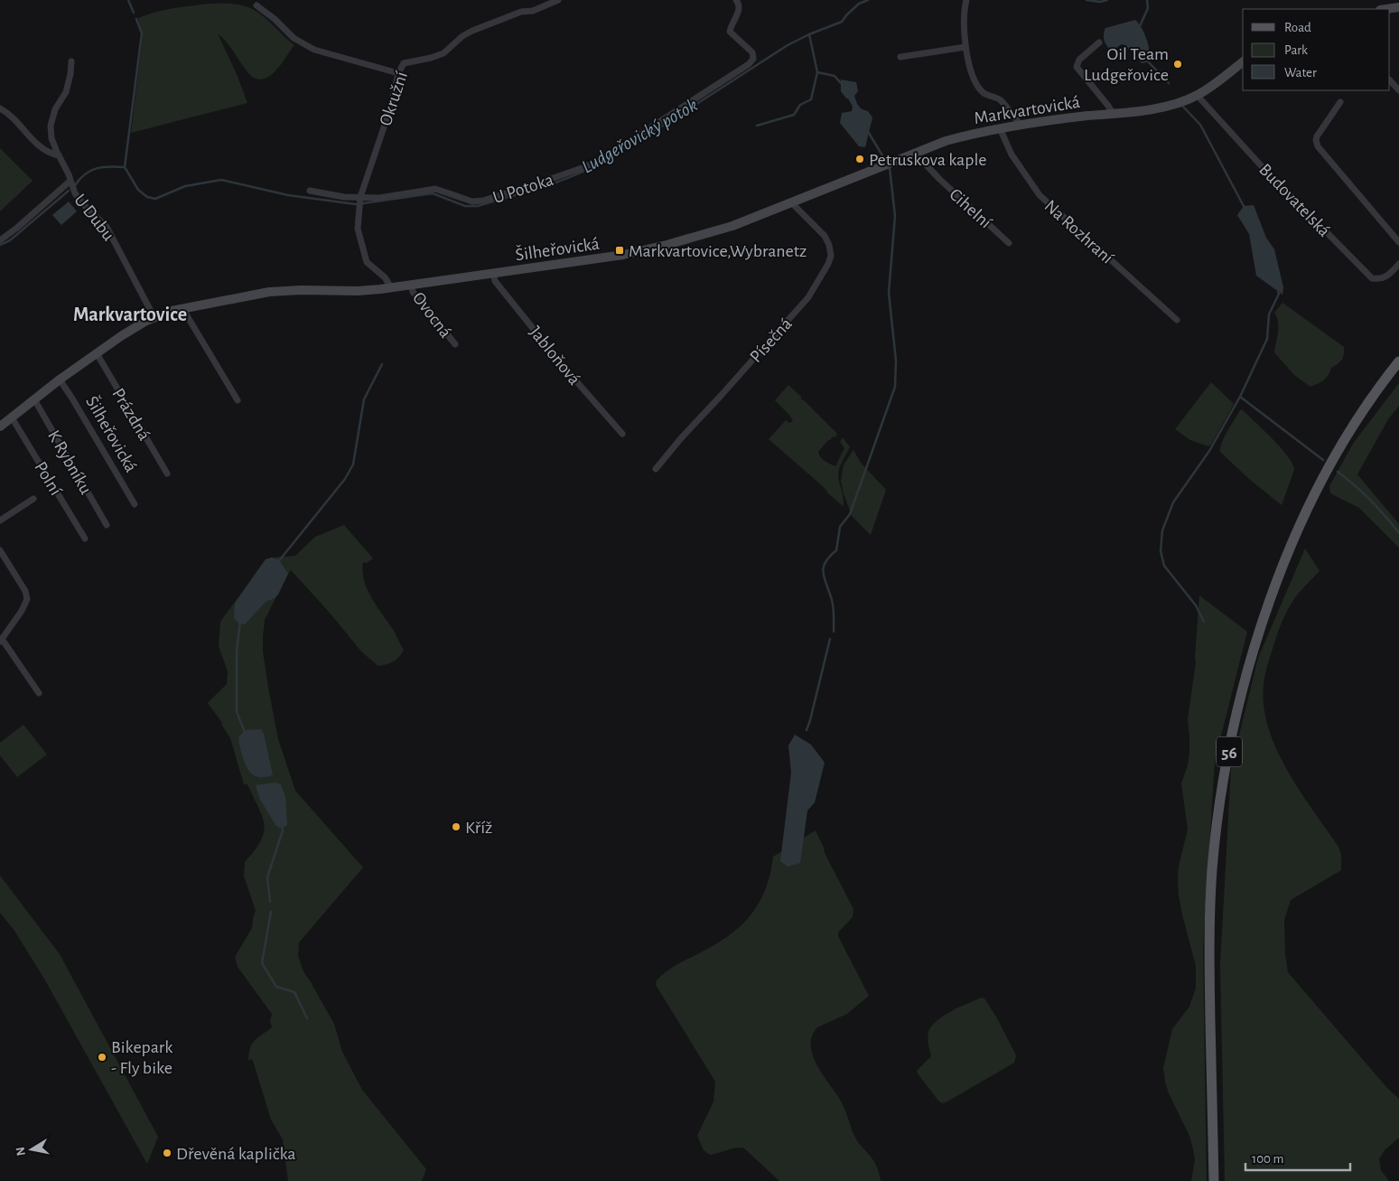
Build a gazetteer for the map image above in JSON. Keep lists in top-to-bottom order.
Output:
{
  "streets": {
    "main road": ["56"],
    "street": [
      "Okružní",
      "Markvartovická",
      "U Potoka",
      "Budovatelská",
      "Cihelní",
      "U Dubu",
      "Na Rozhraní",
      "Šilheřovická",
      "Ovocná",
      "Písečná",
      "Jabloňová",
      "Prázdná",
      "K Rybníku",
      "Polní"
    ]
  },
  "crossings": [
    ["Okružní", "U Potoka"],
    ["Okružní", "Šilheřovická"],
    ["Markvartovická", "Budovatelská"],
    ["Markvartovická", "Na Rozhraní"],
    ["Markvartovická", "Šilheřovická"],
    ["Cihelní", "Šilheřovická"],
    ["U Dubu", "Šilheřovická"],
    ["Šilheřovická", "Ovocná"],
    ["Šilheřovická", "Písečná"],
    ["Šilheřovická", "Jabloňová"],
    ["Šilheřovická", "Prázdná"],
    ["Šilheřovická", "K Rybníku"],
    ["Šilheřovická", "Polní"]
  ],
  "districts": ["Markvartovice"],
  "water": ["Ludgeřovický potok"],
  "places": {
    "other": [
      "Oil Team Ludgeřovice",
      "Petruskova kaple",
      "Kříž",
      "Bikepark - Fly bike",
      "Dřevěná kaplička"
    ],
    "transit": ["Markvartovice,Wybranetz"]
  },
  "legend": ["Road", "Park", "Water"],
  "scale_bar": "100 m",
  "north": "left"
}
